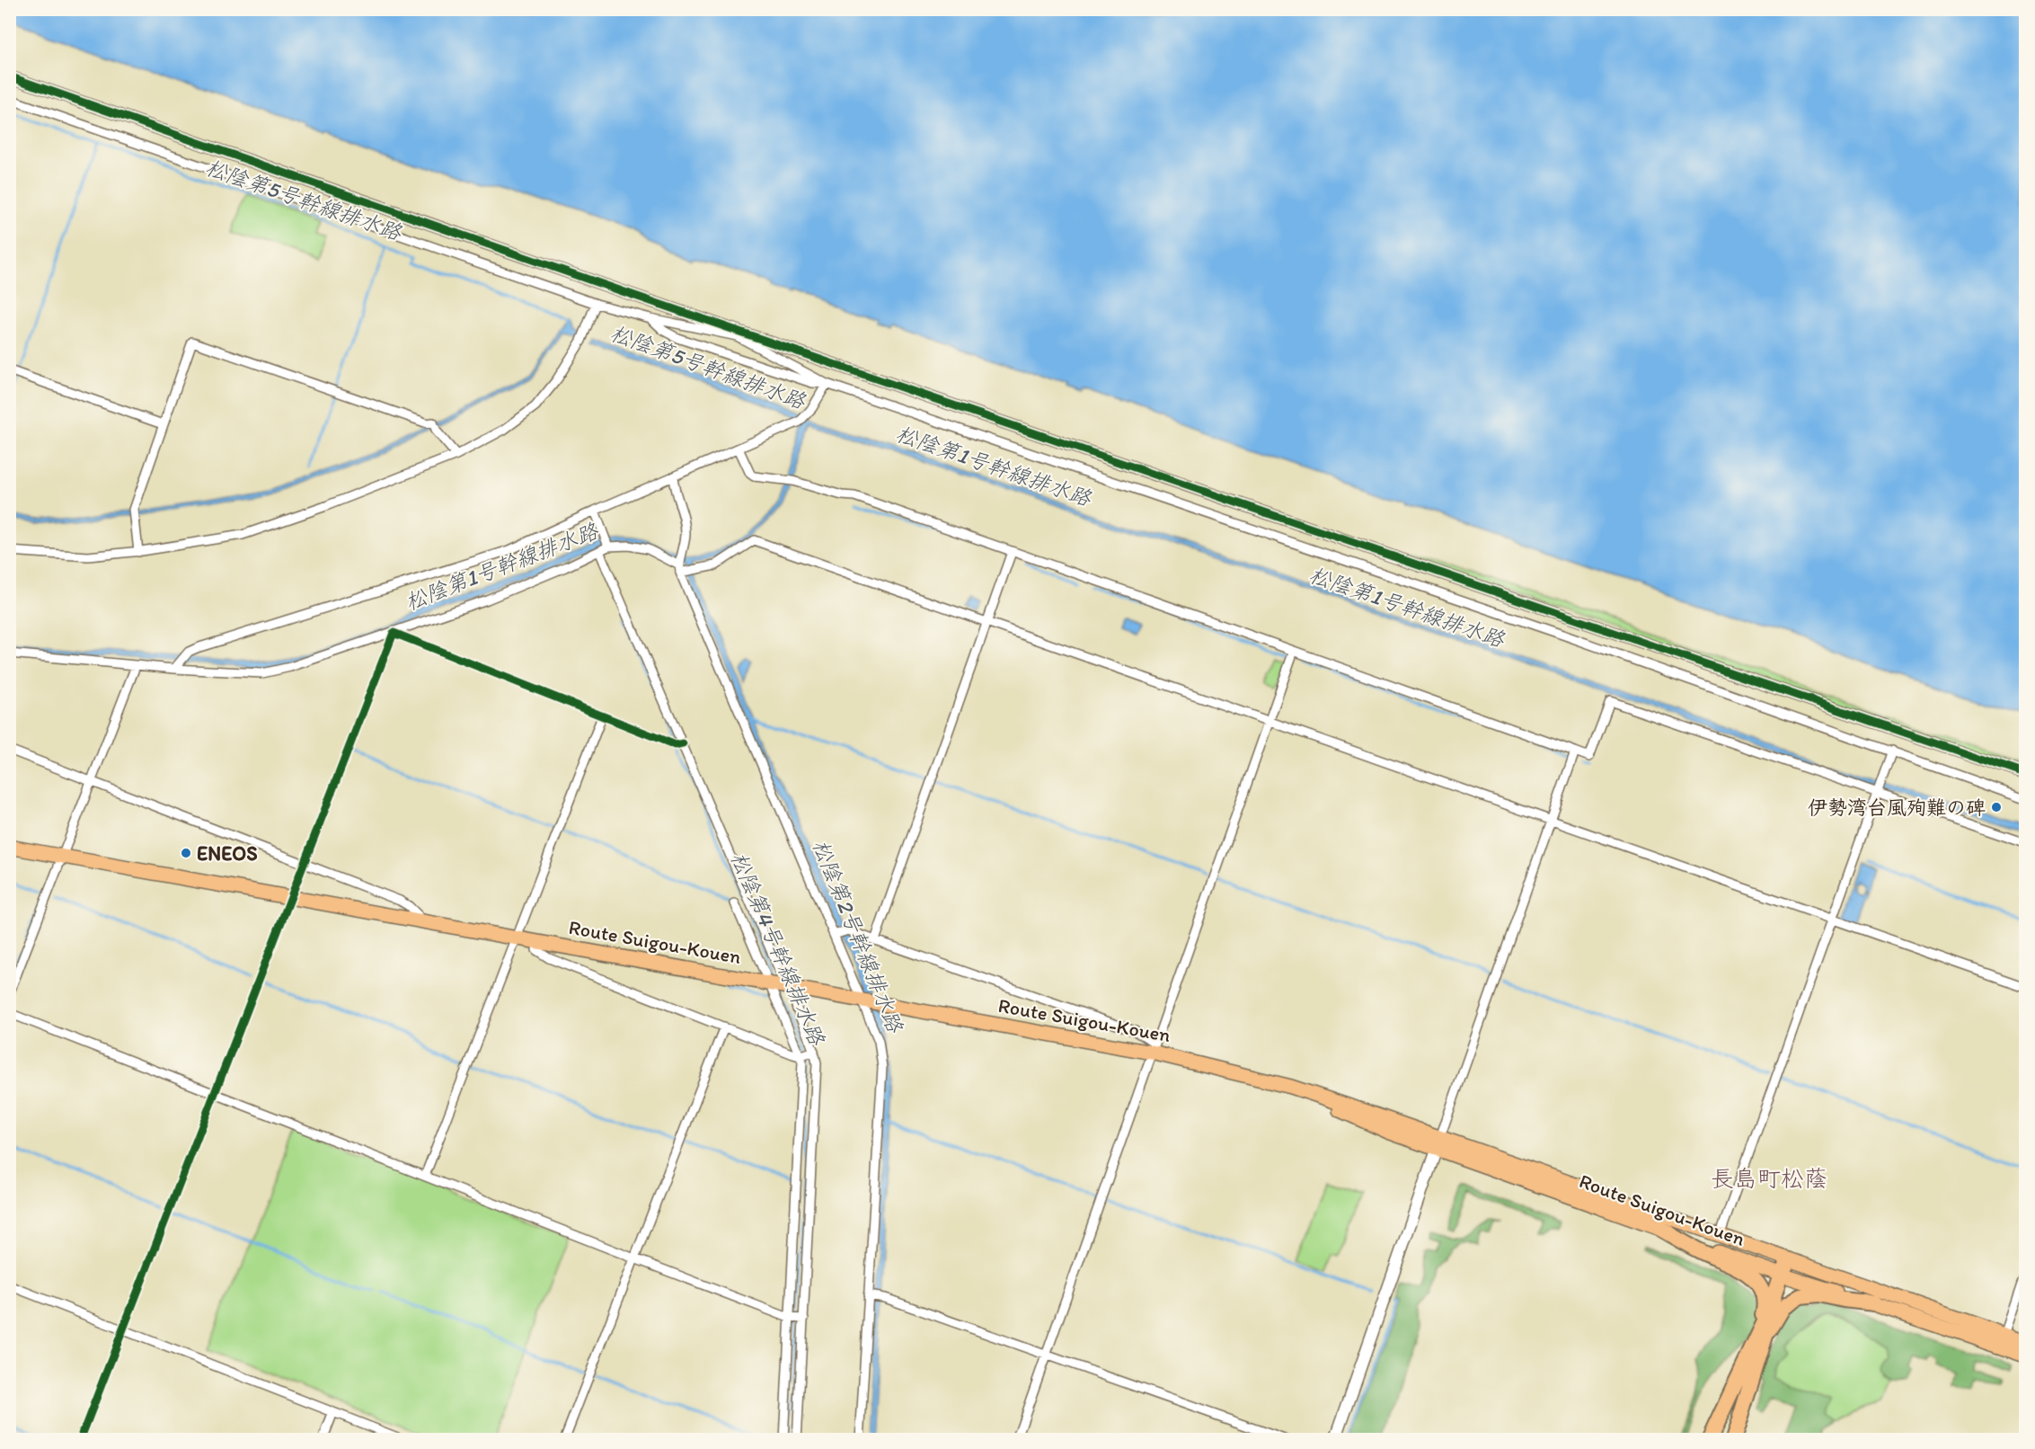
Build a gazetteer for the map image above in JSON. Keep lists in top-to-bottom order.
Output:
{
  "streets": {
    "main road": ["Route Suigou-Kouen"]
  },
  "districts": ["長島町松蔭"],
  "water": [
    "松陰第5号幹線排水路",
    "松陰第1号幹線排水路",
    "松陰第2号幹線排水路",
    "松陰第4号幹線排水路"
  ],
  "places": ["伊勢湾台風殉難の碑", "ENEOS"]
}
